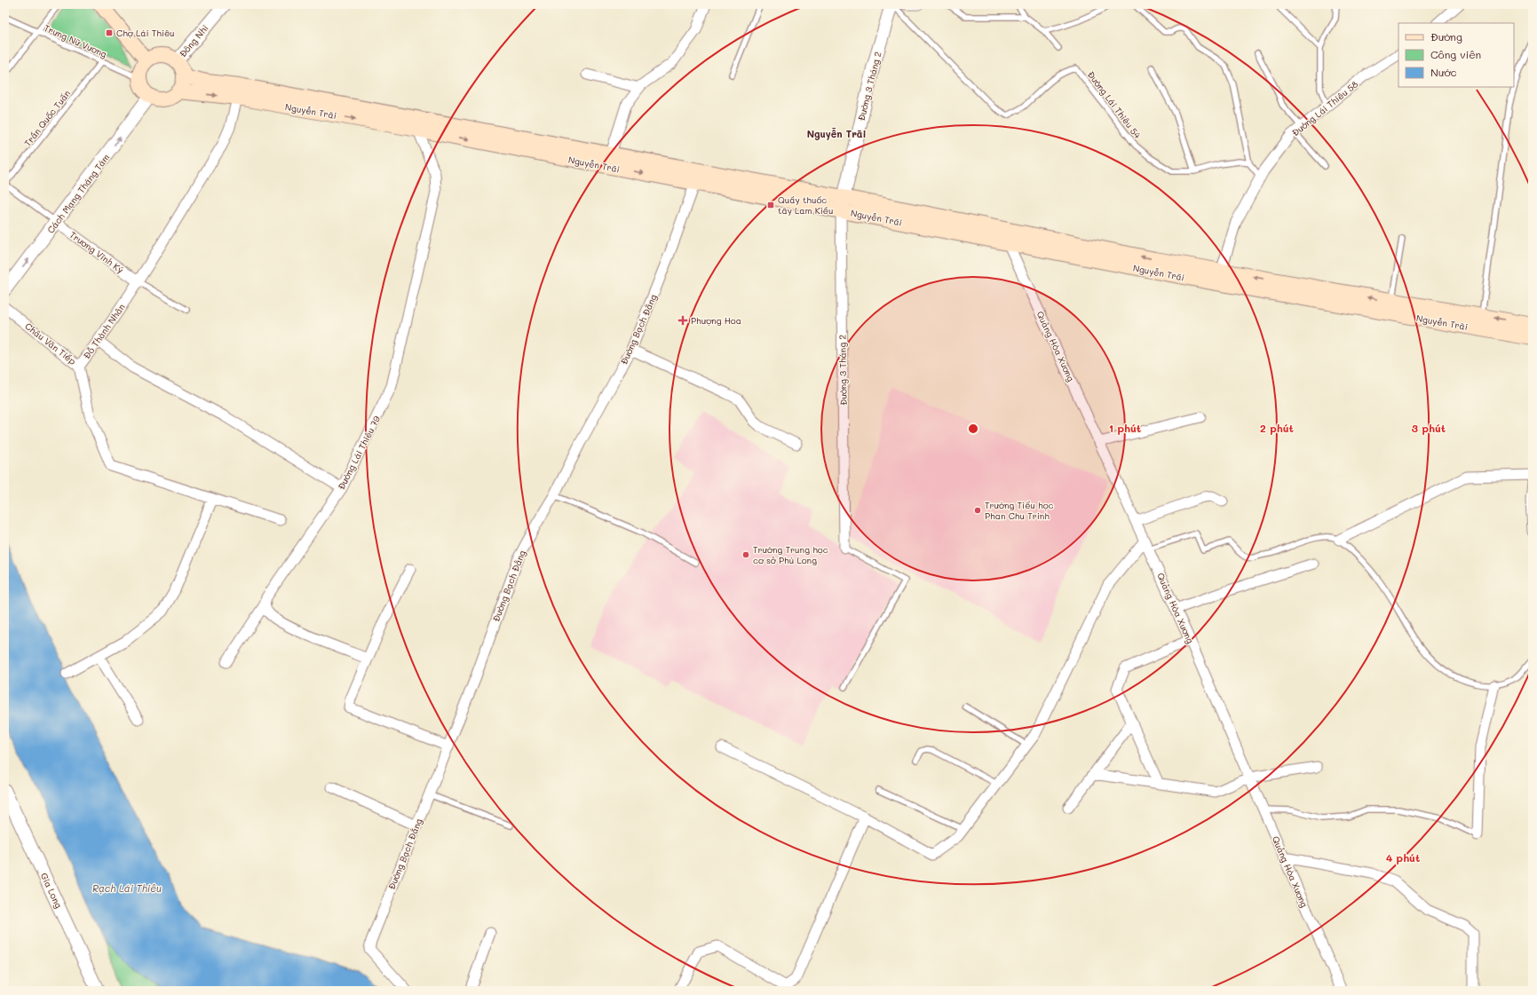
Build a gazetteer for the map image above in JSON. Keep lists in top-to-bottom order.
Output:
{
  "streets": {
    "main road": ["Nguyễn Trãi"],
    "street": [
      "Đông Nhì",
      "Đường 3 Tháng 2",
      "Đường Lái Thiêu 58",
      "Cách Mạng Tháng Tám",
      "Trương Vĩnh Ký",
      "Đường Bạch Đằng",
      "Đỗ Thành Nhân",
      "Châu Văn Tiếp",
      "Quảng Hòa Xương",
      "Đường Lái Thiêu 79",
      "Gia Long"
    ],
    "lane": ["Trưng Nữ Vương", "Đường Lái Thiêu 54", "Trần Quốc Tuấn"]
  },
  "crossings": [
    ["Trưng Nữ Vương", "Đông Nhì"],
    ["Trưng Nữ Vương", "Nguyễn Trãi"],
    ["Trưng Nữ Vương", "Trần Quốc Tuấn"],
    ["Trưng Nữ Vương", "Cách Mạng Tháng Tám"],
    ["Đông Nhì", "Nguyễn Trãi"],
    ["Đông Nhì", "Cách Mạng Tháng Tám"],
    ["Đường 3 Tháng 2", "Đường Lái Thiêu 54"],
    ["Đường 3 Tháng 2", "Nguyễn Trãi"],
    ["Đường Lái Thiêu 58", "Nguyễn Trãi"],
    ["Nguyễn Trãi", "Cách Mạng Tháng Tám"],
    ["Nguyễn Trãi", "Đường Bạch Đằng"],
    ["Nguyễn Trãi", "Đỗ Thành Nhân"],
    ["Nguyễn Trãi", "Quảng Hòa Xương"],
    ["Nguyễn Trãi", "Đường Lái Thiêu 79"],
    ["Trần Quốc Tuấn", "Trương Vĩnh Ký"],
    ["Cách Mạng Tháng Tám", "Trương Vĩnh Ký"],
    ["Trương Vĩnh Ký", "Đỗ Thành Nhân"],
    ["Đỗ Thành Nhân", "Châu Văn Tiếp"]
  ],
  "one_way": ["Cách Mạng Tháng Tám"],
  "districts": ["Nguyễn Trãi"],
  "water": ["Rạch Lái Thiêu"],
  "places": {
    "transit": ["Chợ Lái Thiêu", "Quầy thuốc tây Lam Kiều"],
    "health": ["Phượng Hoa"],
    "other": ["Trường Tiểu học Phan Chu Trinh", "Trường Trung học cơ sở Phú Long"]
  },
  "legend": ["Đường", "Công viên", "Nước"],
  "rings": [
    "1 phút",
    "2 phút",
    "3 phút",
    "4 phút"
  ]
}
